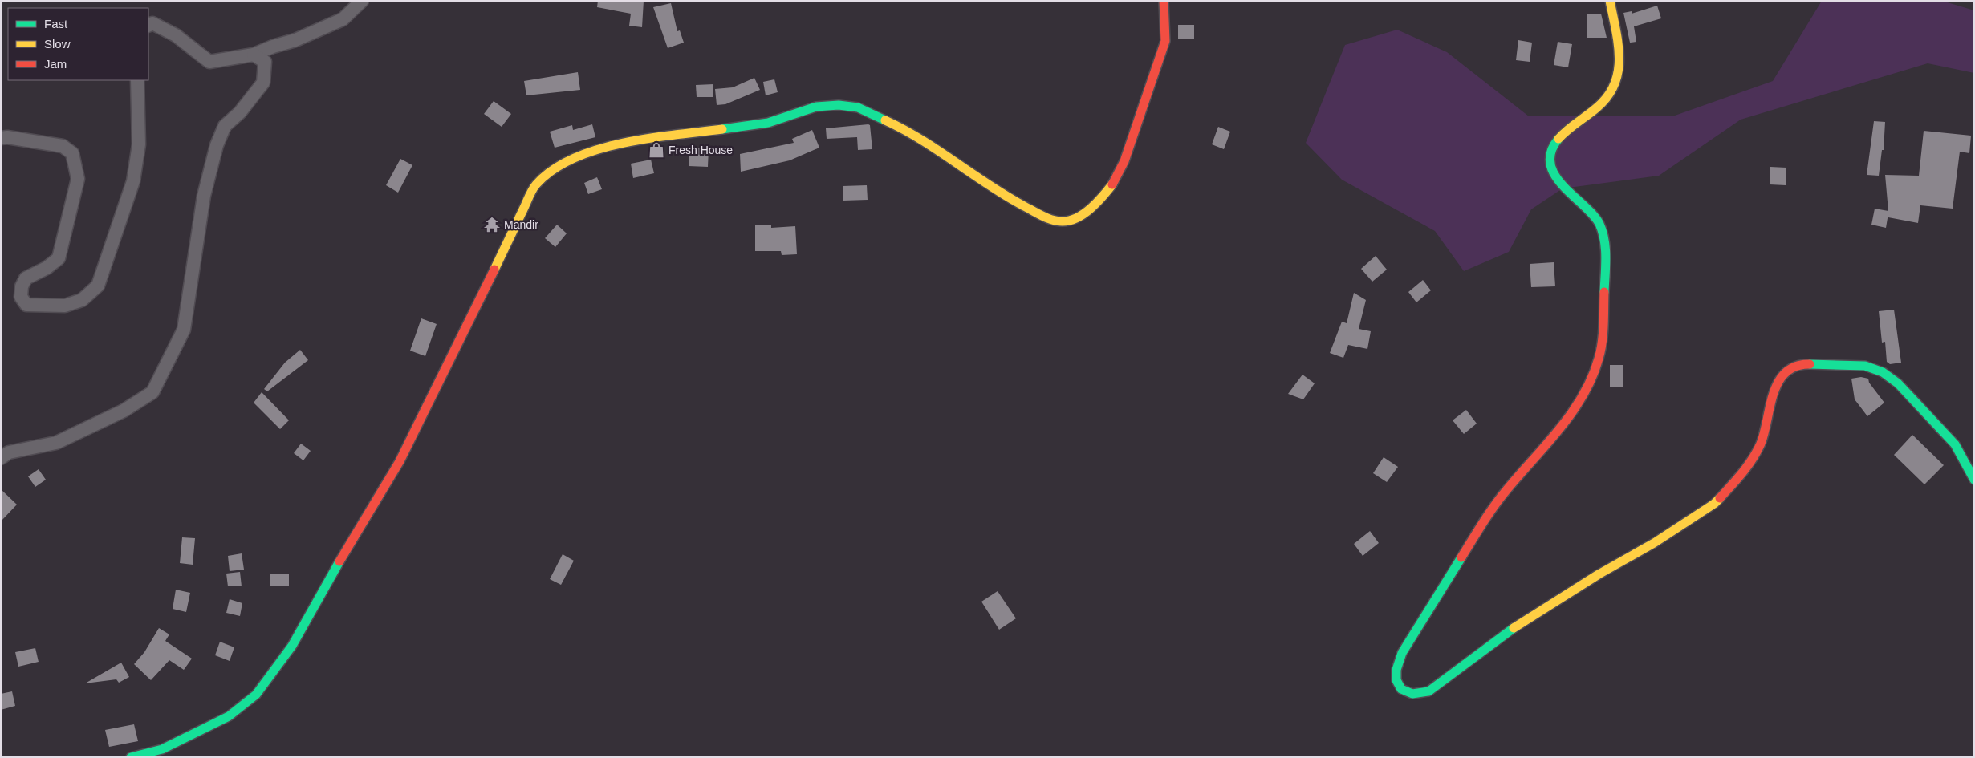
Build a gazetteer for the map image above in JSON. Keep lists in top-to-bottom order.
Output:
{
  "places": {
    "shop": ["Fresh House"],
    "temple": ["Mandir"]
  },
  "legend": ["Fast", "Slow", "Jam"]
}
